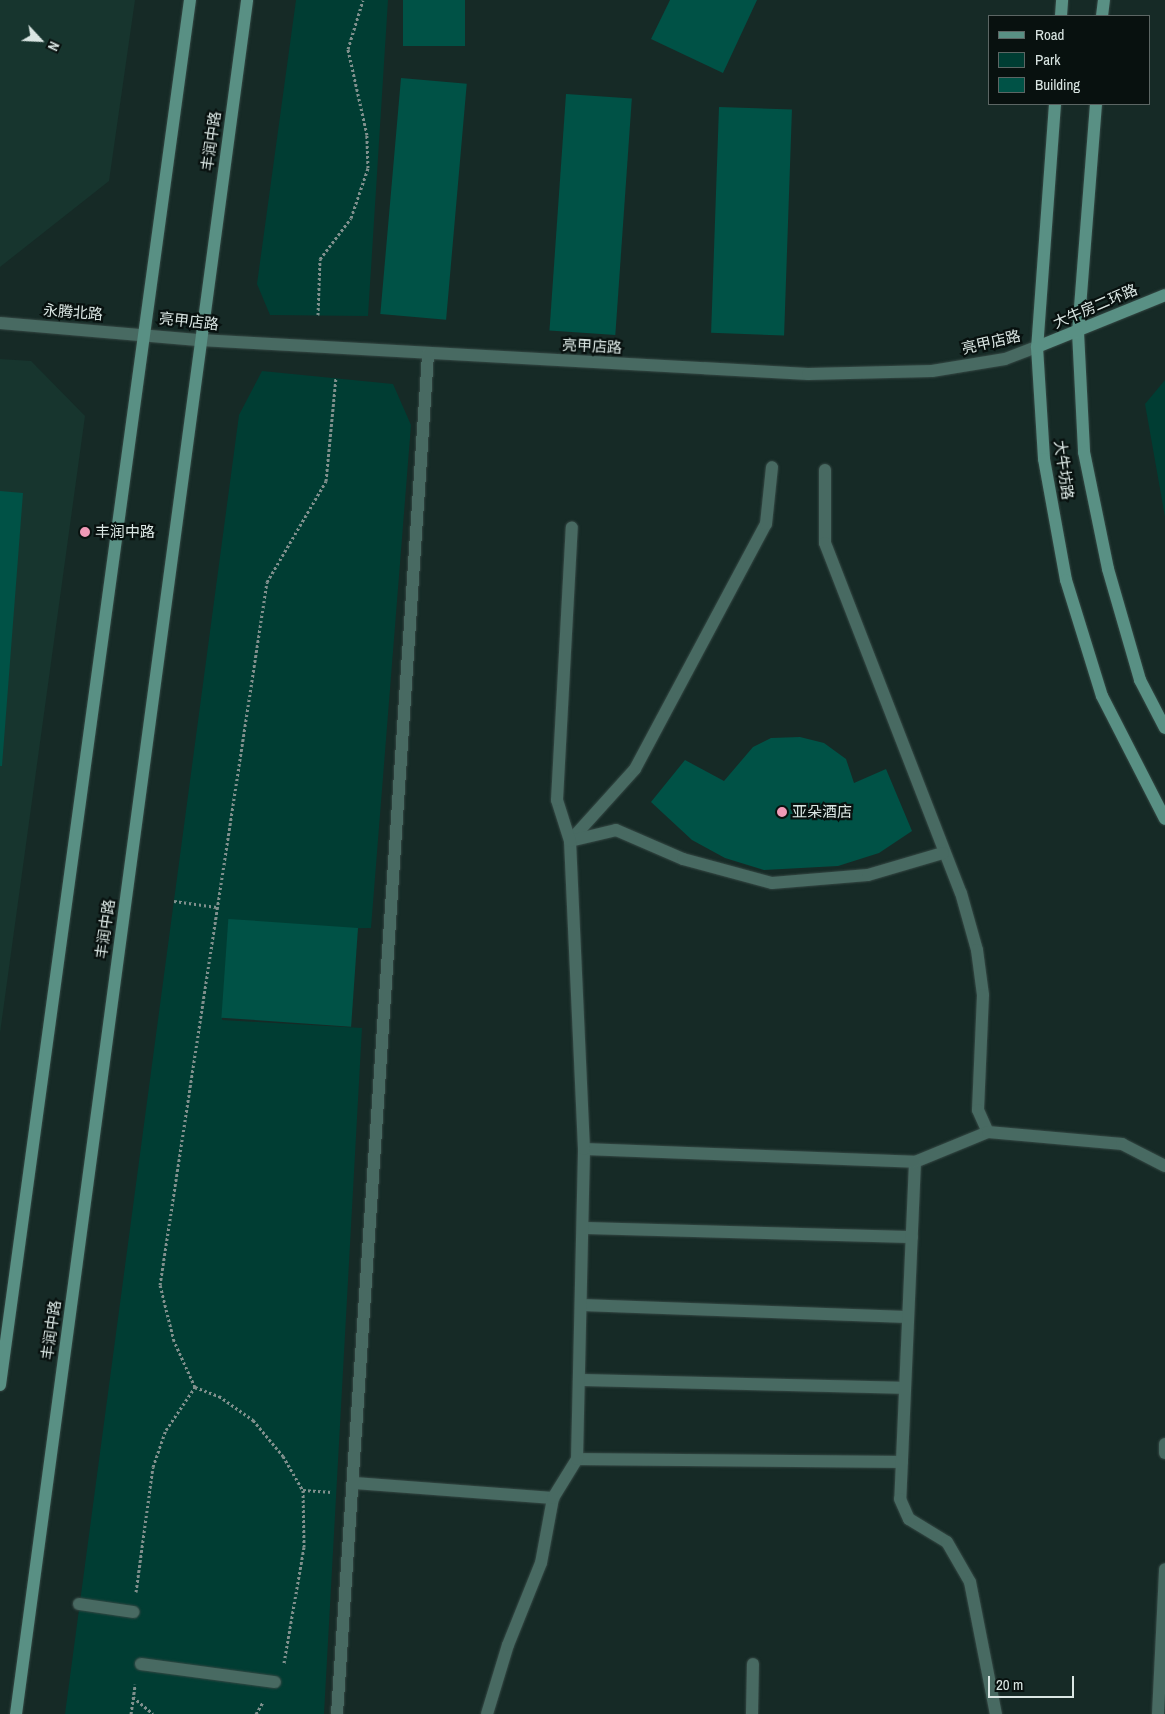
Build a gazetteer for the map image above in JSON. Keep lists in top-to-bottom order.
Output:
{
  "streets": {
    "street": [
      "丰润中路",
      "大牛房二环路",
      "永腾北路",
      "亮甲店路",
      "大牛坊路"
    ]
  },
  "crossings": [
    ["丰润中路", "亮甲店路"],
    ["大牛房二环路", "亮甲店路"],
    ["大牛房二环路", "大牛坊路"],
    ["永腾北路", "亮甲店路"],
    ["亮甲店路", "大牛坊路"]
  ],
  "places": ["丰润中路", "亚朵酒店"],
  "legend": ["Road", "Park", "Building"],
  "scale_bar": "20 m",
  "north": "bottom right"
}
